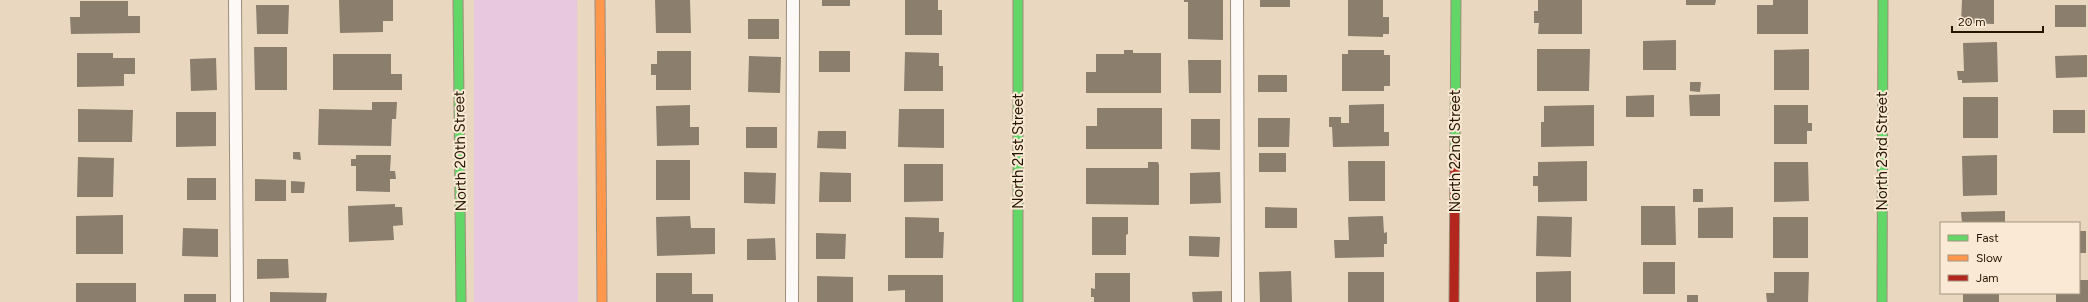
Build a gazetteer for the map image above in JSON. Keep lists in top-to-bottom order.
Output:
{
  "streets": {
    "street": [
      "North 20th Street",
      "North 21st Street",
      "North 22nd Street",
      "North 23rd Street"
    ]
  },
  "legend": ["Fast", "Slow", "Jam"],
  "scale_bar": "20 m"
}
